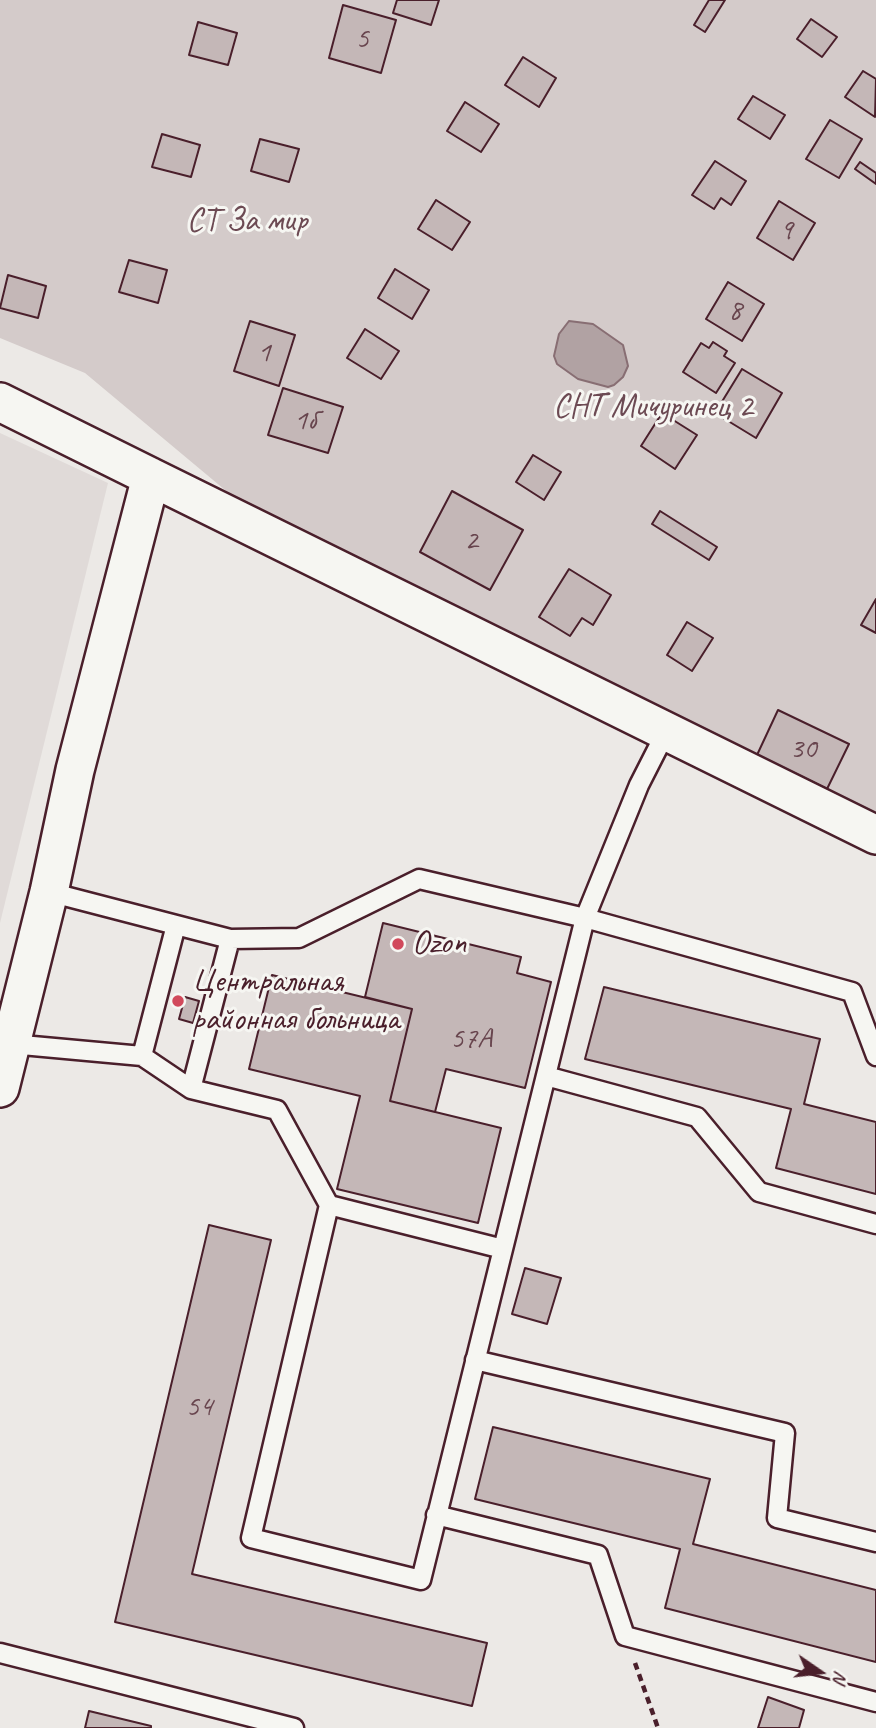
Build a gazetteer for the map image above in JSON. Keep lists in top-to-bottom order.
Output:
{
  "parks": ["СТ За мир", "СНТ Мичуринец 2"],
  "places": ["Ozon", "Центральная районная больница"],
  "house_numbers": [
    "5",
    "9",
    "8",
    "1",
    "1б",
    "2",
    "30",
    "57А",
    "54"
  ],
  "north": "right"
}
